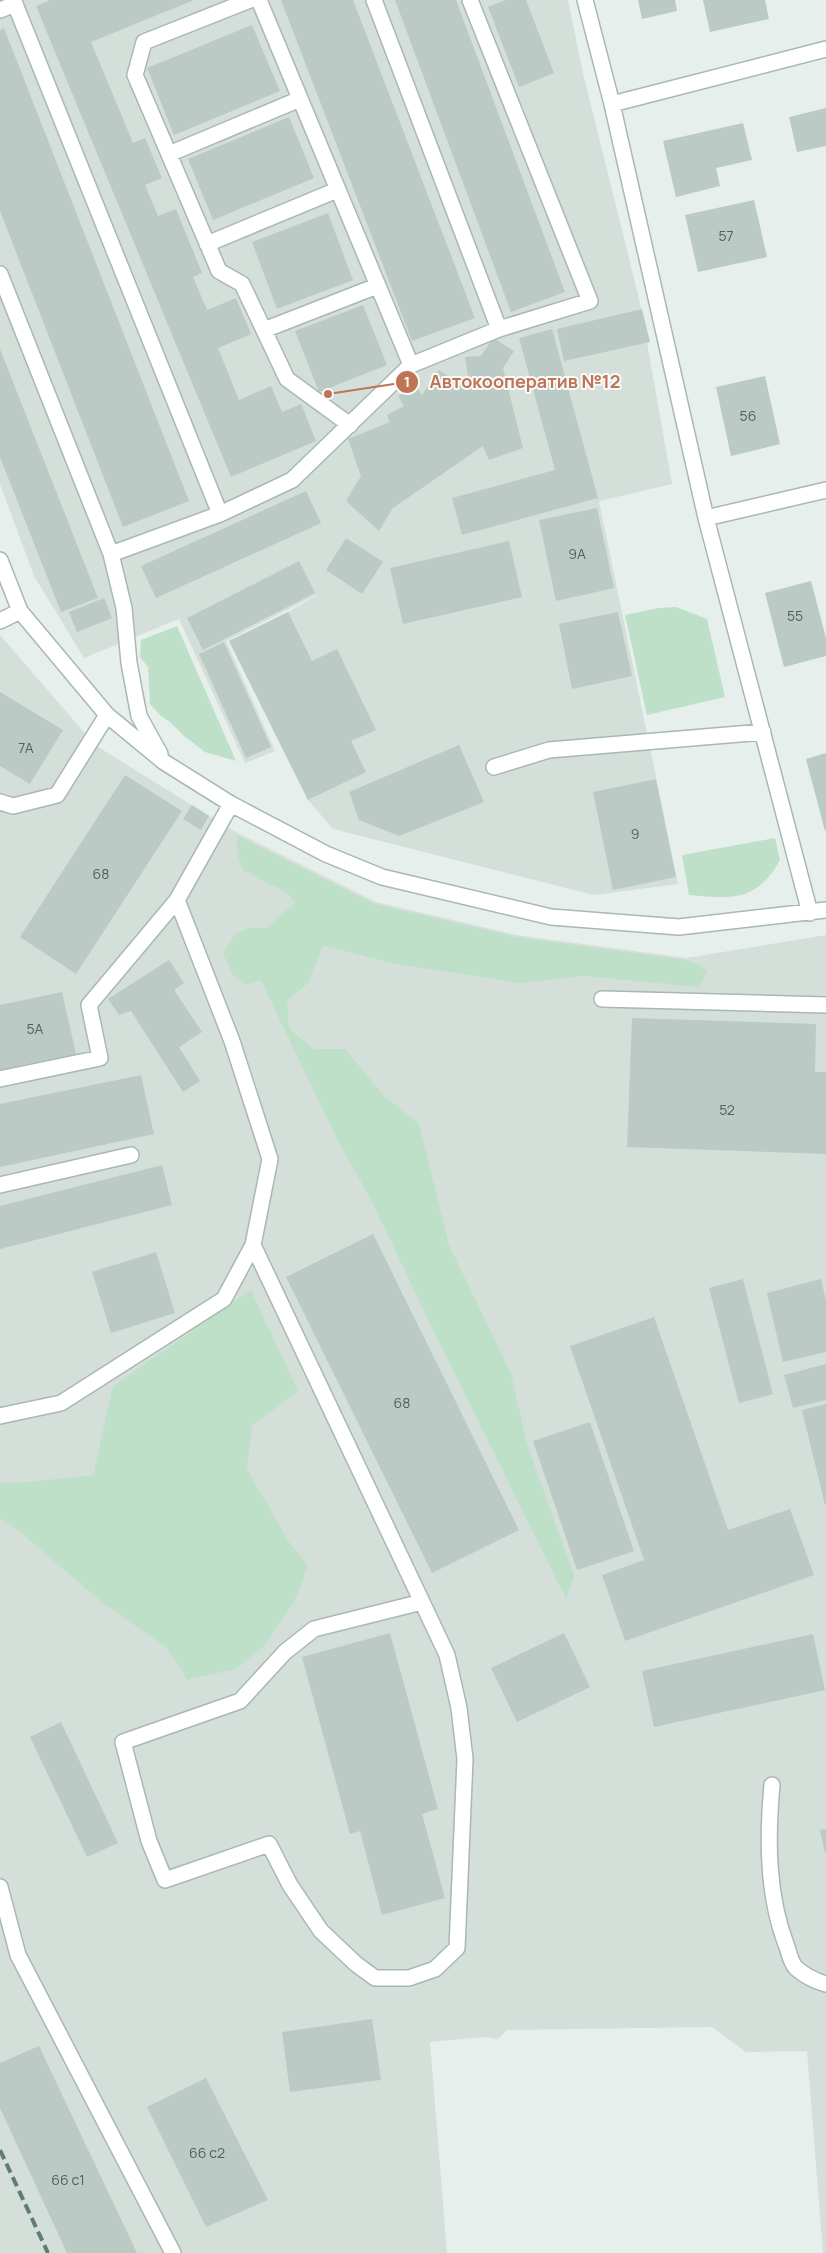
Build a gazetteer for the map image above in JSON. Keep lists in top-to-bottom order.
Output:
{
  "places": ["Автокооператив №12"],
  "house_numbers": [
    "57",
    "56",
    "9А",
    "55",
    "7А",
    "9",
    "68",
    "5А",
    "52",
    "68",
    "66 с2",
    "66 с1"
  ]
}
